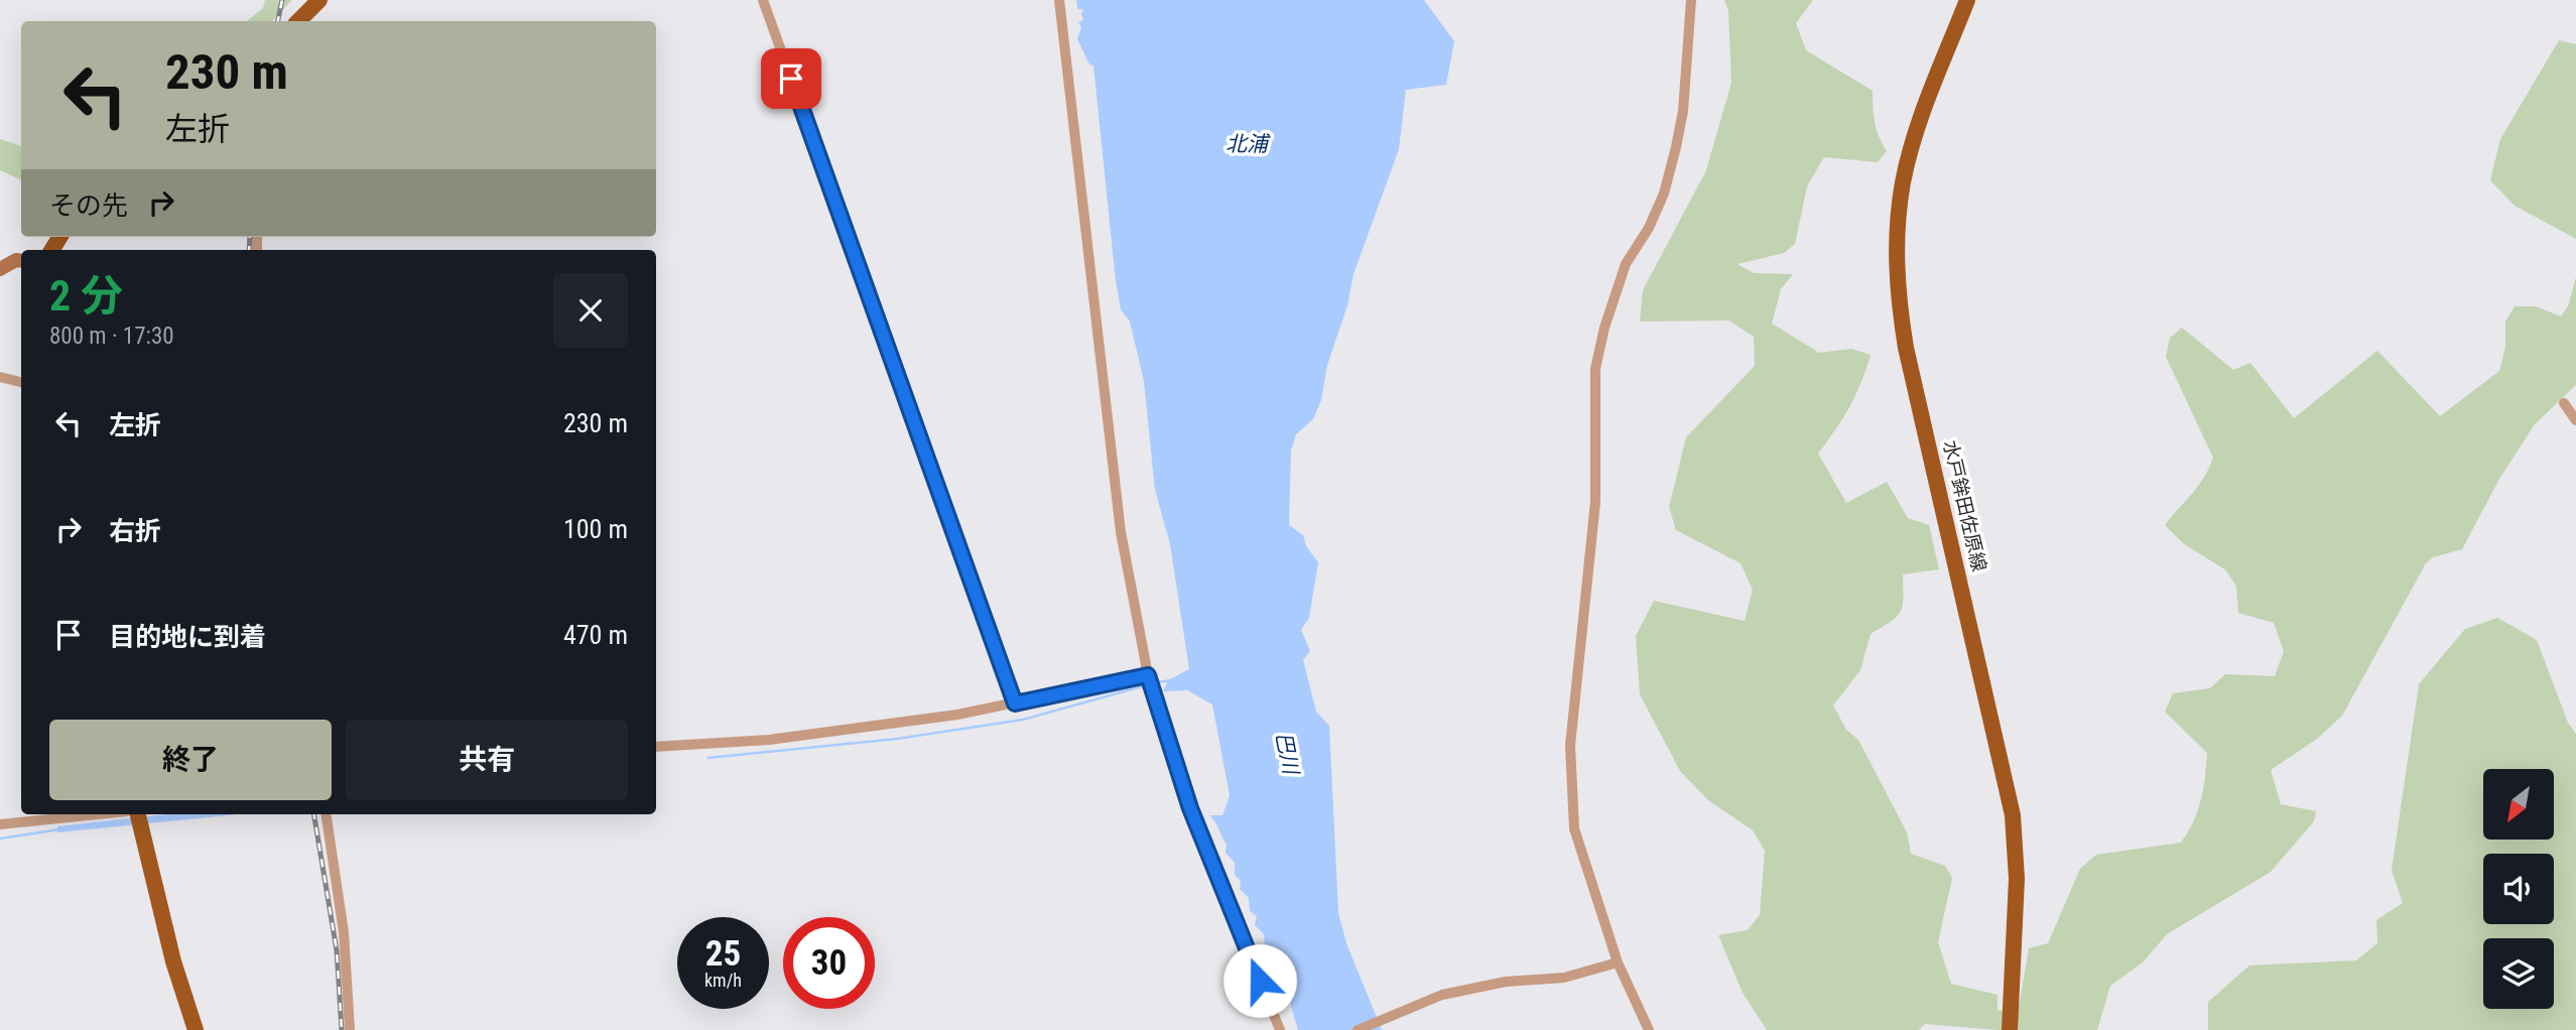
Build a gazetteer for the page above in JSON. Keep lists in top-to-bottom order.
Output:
{
  "streets": {
    "main road": ["水戸鉾田佐原線"]
  },
  "water": ["北浦", "巴川"],
  "north": "bottom left",
  "page": {
    "turn": ["230 m", "左折"],
    "then": "その先",
    "heading": ["2 分", "800 m · 17:30"],
    "list": [
      {
        "name": "左折",
        "value": "230 m"
      },
      {
        "name": "右折",
        "value": "100 m"
      },
      {
        "name": "目的地に到着",
        "value": "470 m"
      }
    ],
    "buttons": ["終了", "共有"],
    "speed": "25 km/h",
    "limit": "30"
  }
}
